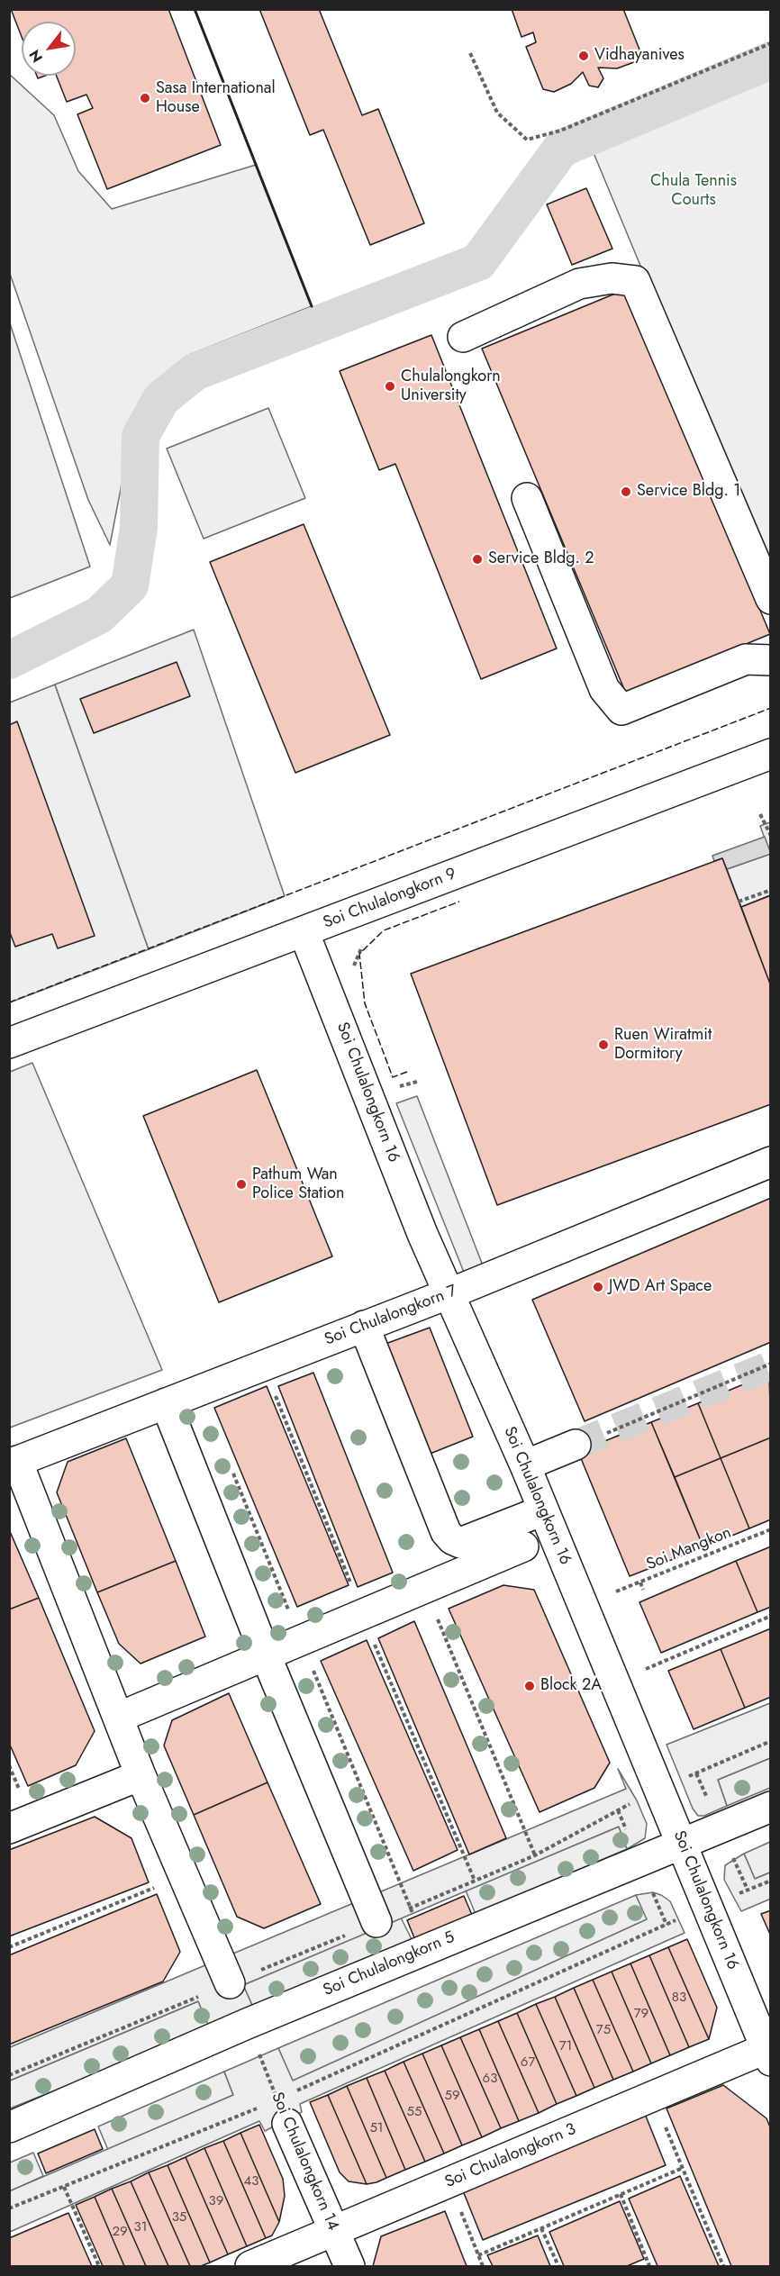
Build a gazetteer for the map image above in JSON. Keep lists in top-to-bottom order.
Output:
{
  "streets": {
    "street": [
      "Soi Chulalongkorn 9",
      "Soi Chulalongkorn 16",
      "Soi Chulalongkorn 7",
      "Soi Chulalongkorn 5",
      "Soi Chulalongkorn 3",
      "Soi Chulalongkorn 14"
    ],
    "path": ["Soi Mangkon"]
  },
  "crossings": [
    ["Soi Chulalongkorn 9", "Soi Chulalongkorn 16"],
    ["Soi Chulalongkorn 16", "Soi Chulalongkorn 7"],
    ["Soi Chulalongkorn 16", "Soi Chulalongkorn 5"],
    ["Soi Chulalongkorn 16", "Soi Chulalongkorn 3"],
    ["Soi Chulalongkorn 3", "Soi Chulalongkorn 14"]
  ],
  "parks": ["Chula Tennis Courts"],
  "places": [
    "Vidhayanives",
    "Sasa International House",
    "Chulalongkorn University",
    "Service Bldg. 1",
    "Service Bldg. 2",
    "Ruen Wiratmit Dormitory",
    "Pathum Wan Police Station",
    "JWD Art Space",
    "Block 2A"
  ],
  "house_numbers": [
    "83",
    "79",
    "75",
    "71",
    "67",
    "63",
    "59",
    "55",
    "51",
    "43",
    "39",
    "35",
    "31",
    "29"
  ],
  "north": "bottom left"
}
